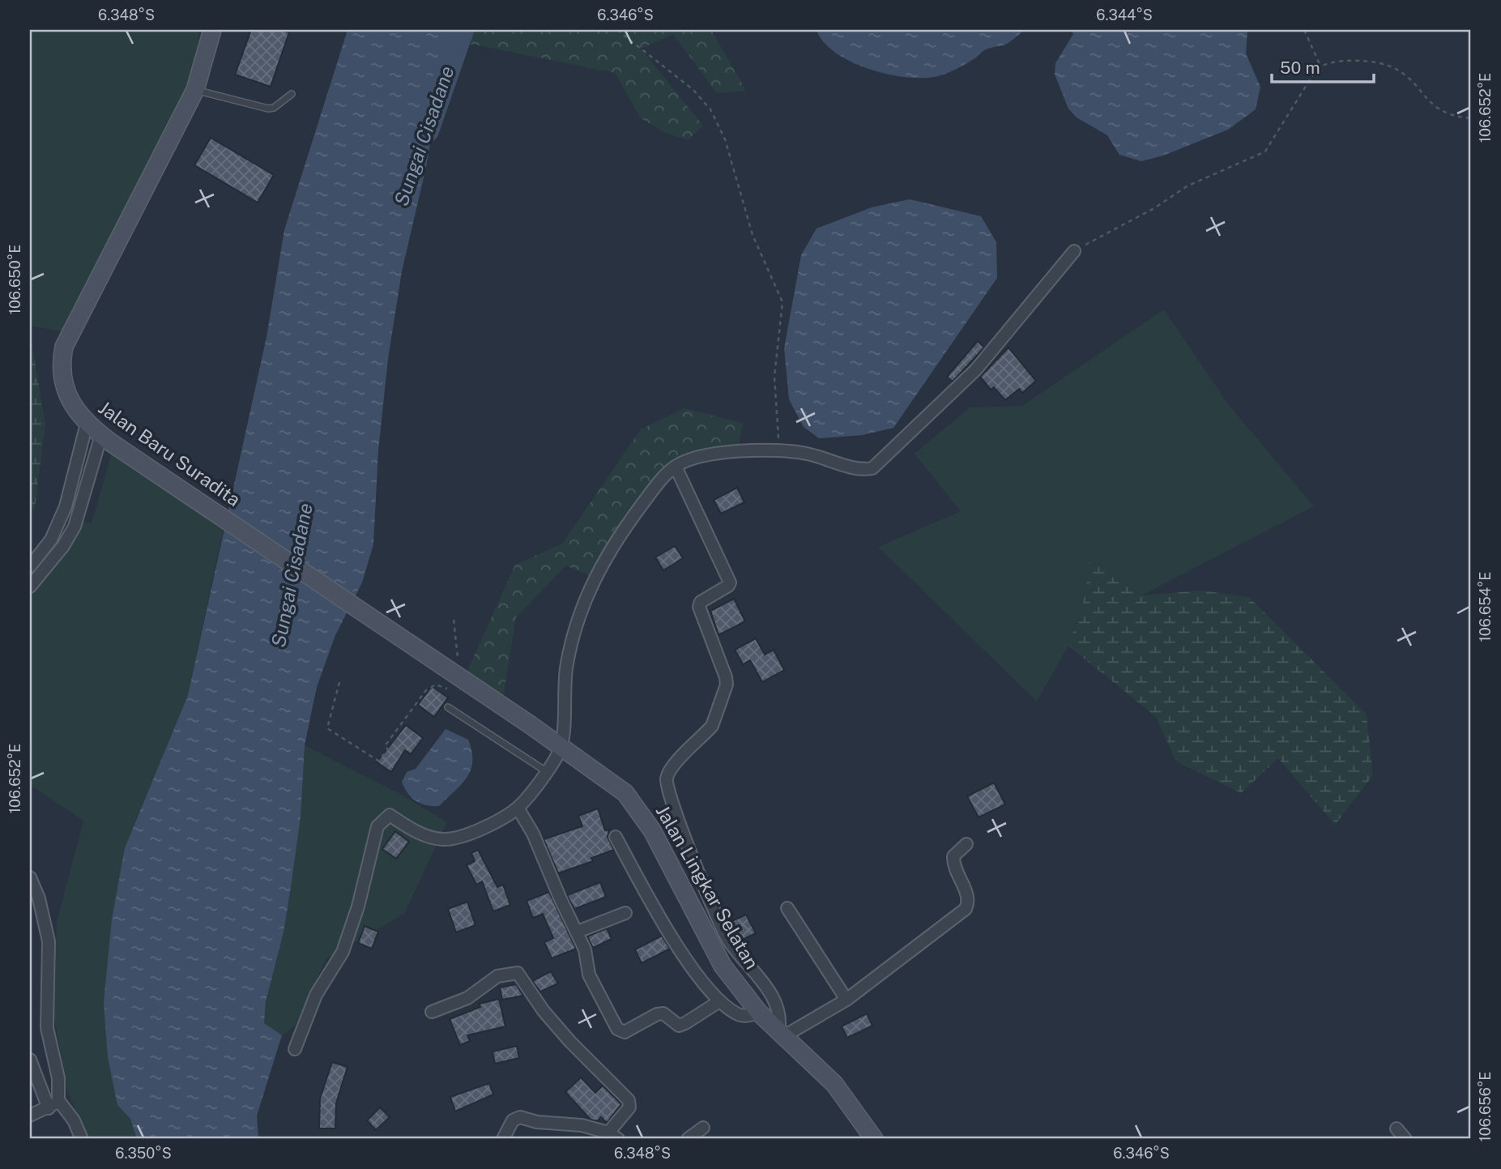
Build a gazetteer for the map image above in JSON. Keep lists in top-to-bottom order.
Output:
{
  "streets": {
    "main road": ["Jalan Baru Suradita", "Jalan Lingkar Selatan"]
  },
  "crossings": [
    ["Jalan Baru Suradita", "Jalan Lingkar Selatan"]
  ],
  "water": ["Sungai Cisadane"],
  "scale_bar": "50 m",
  "coordinates": [
    "6.348°S",
    "6.346°S",
    "6.344°S",
    "106.652°E",
    "106.650°E",
    "106.654°E",
    "106.656°E",
    "6.350°S"
  ]
}
